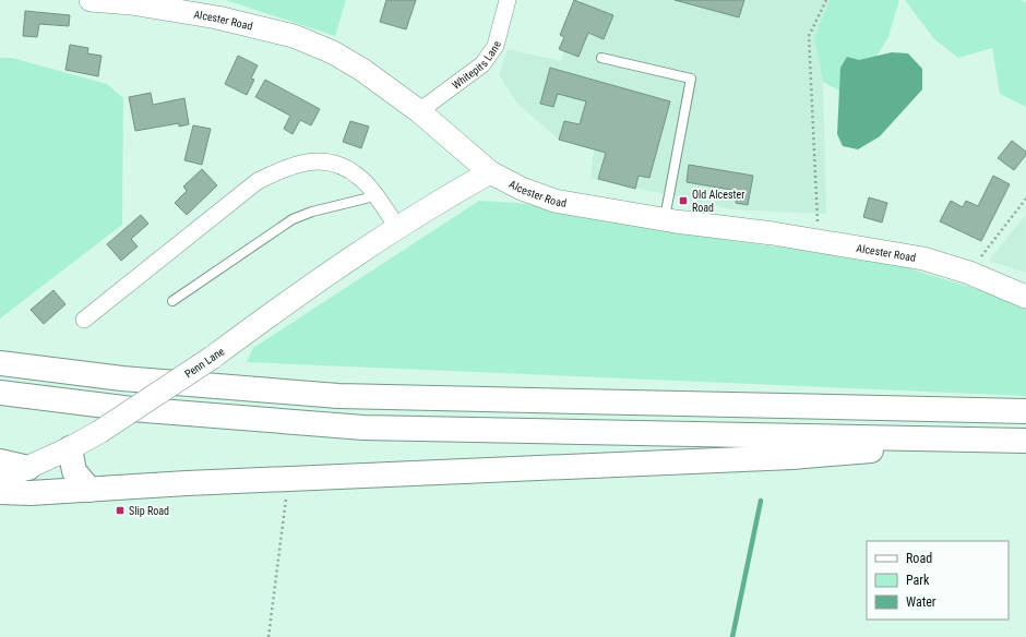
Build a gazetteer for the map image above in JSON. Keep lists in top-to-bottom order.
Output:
{
  "streets": {
    "street": ["Alcester Road", "Whitepits Lane", "Penn Lane"]
  },
  "crossings": [
    ["Alcester Road", "Whitepits Lane"],
    ["Alcester Road", "Penn Lane"]
  ],
  "places": {
    "transit": ["Old Alcester Road", "Slip Road"]
  },
  "legend": ["Road", "Park", "Water"]
}
